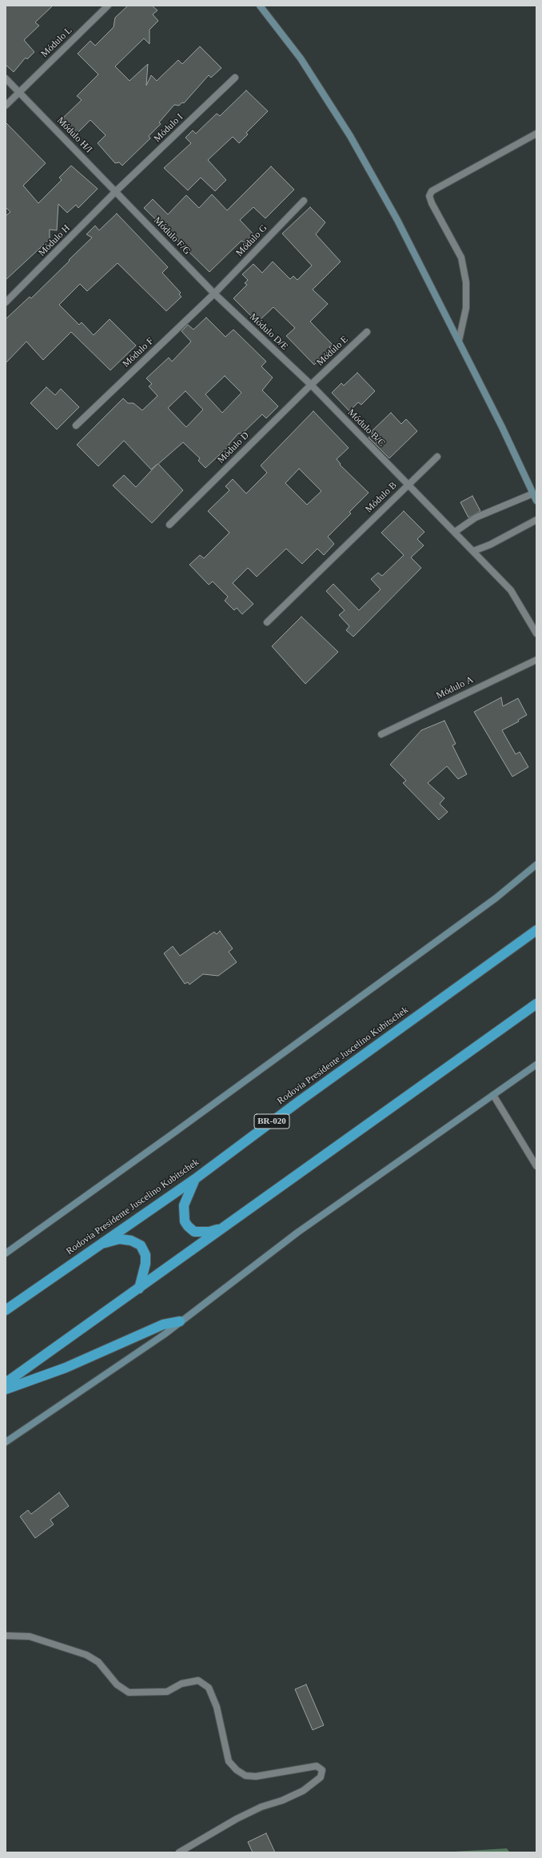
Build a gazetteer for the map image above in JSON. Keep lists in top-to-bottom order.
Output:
{
  "streets": {
    "highway": ["Rodovia Presidente Juscelino Kubitschek", "BR-020"],
    "street": [
      "Módulo L",
      "Módulo I",
      "Módulo H/I",
      "Módulo F/G",
      "Módulo H",
      "Módulo G",
      "Módulo D/E",
      "Módulo E",
      "Módulo F",
      "Módulo B/C",
      "Módulo D",
      "Módulo B",
      "Módulo A"
    ]
  },
  "crossings": [
    ["Módulo L", "Módulo H/I"],
    ["Módulo I", "Módulo H/I"],
    ["Módulo I", "Módulo F/G"],
    ["Módulo I", "Módulo H"],
    ["Módulo H/I", "Módulo F/G"],
    ["Módulo H/I", "Módulo H"],
    ["Módulo F/G", "Módulo H"],
    ["Módulo F/G", "Módulo G"],
    ["Módulo F/G", "Módulo D/E"],
    ["Módulo F/G", "Módulo F"],
    ["Módulo G", "Módulo D/E"],
    ["Módulo G", "Módulo F"],
    ["Módulo D/E", "Módulo E"],
    ["Módulo D/E", "Módulo F"],
    ["Módulo D/E", "Módulo B/C"],
    ["Módulo D/E", "Módulo D"],
    ["Módulo E", "Módulo B/C"],
    ["Módulo E", "Módulo D"],
    ["Módulo B/C", "Módulo D"],
    ["Módulo B/C", "Módulo B"]
  ]
}
